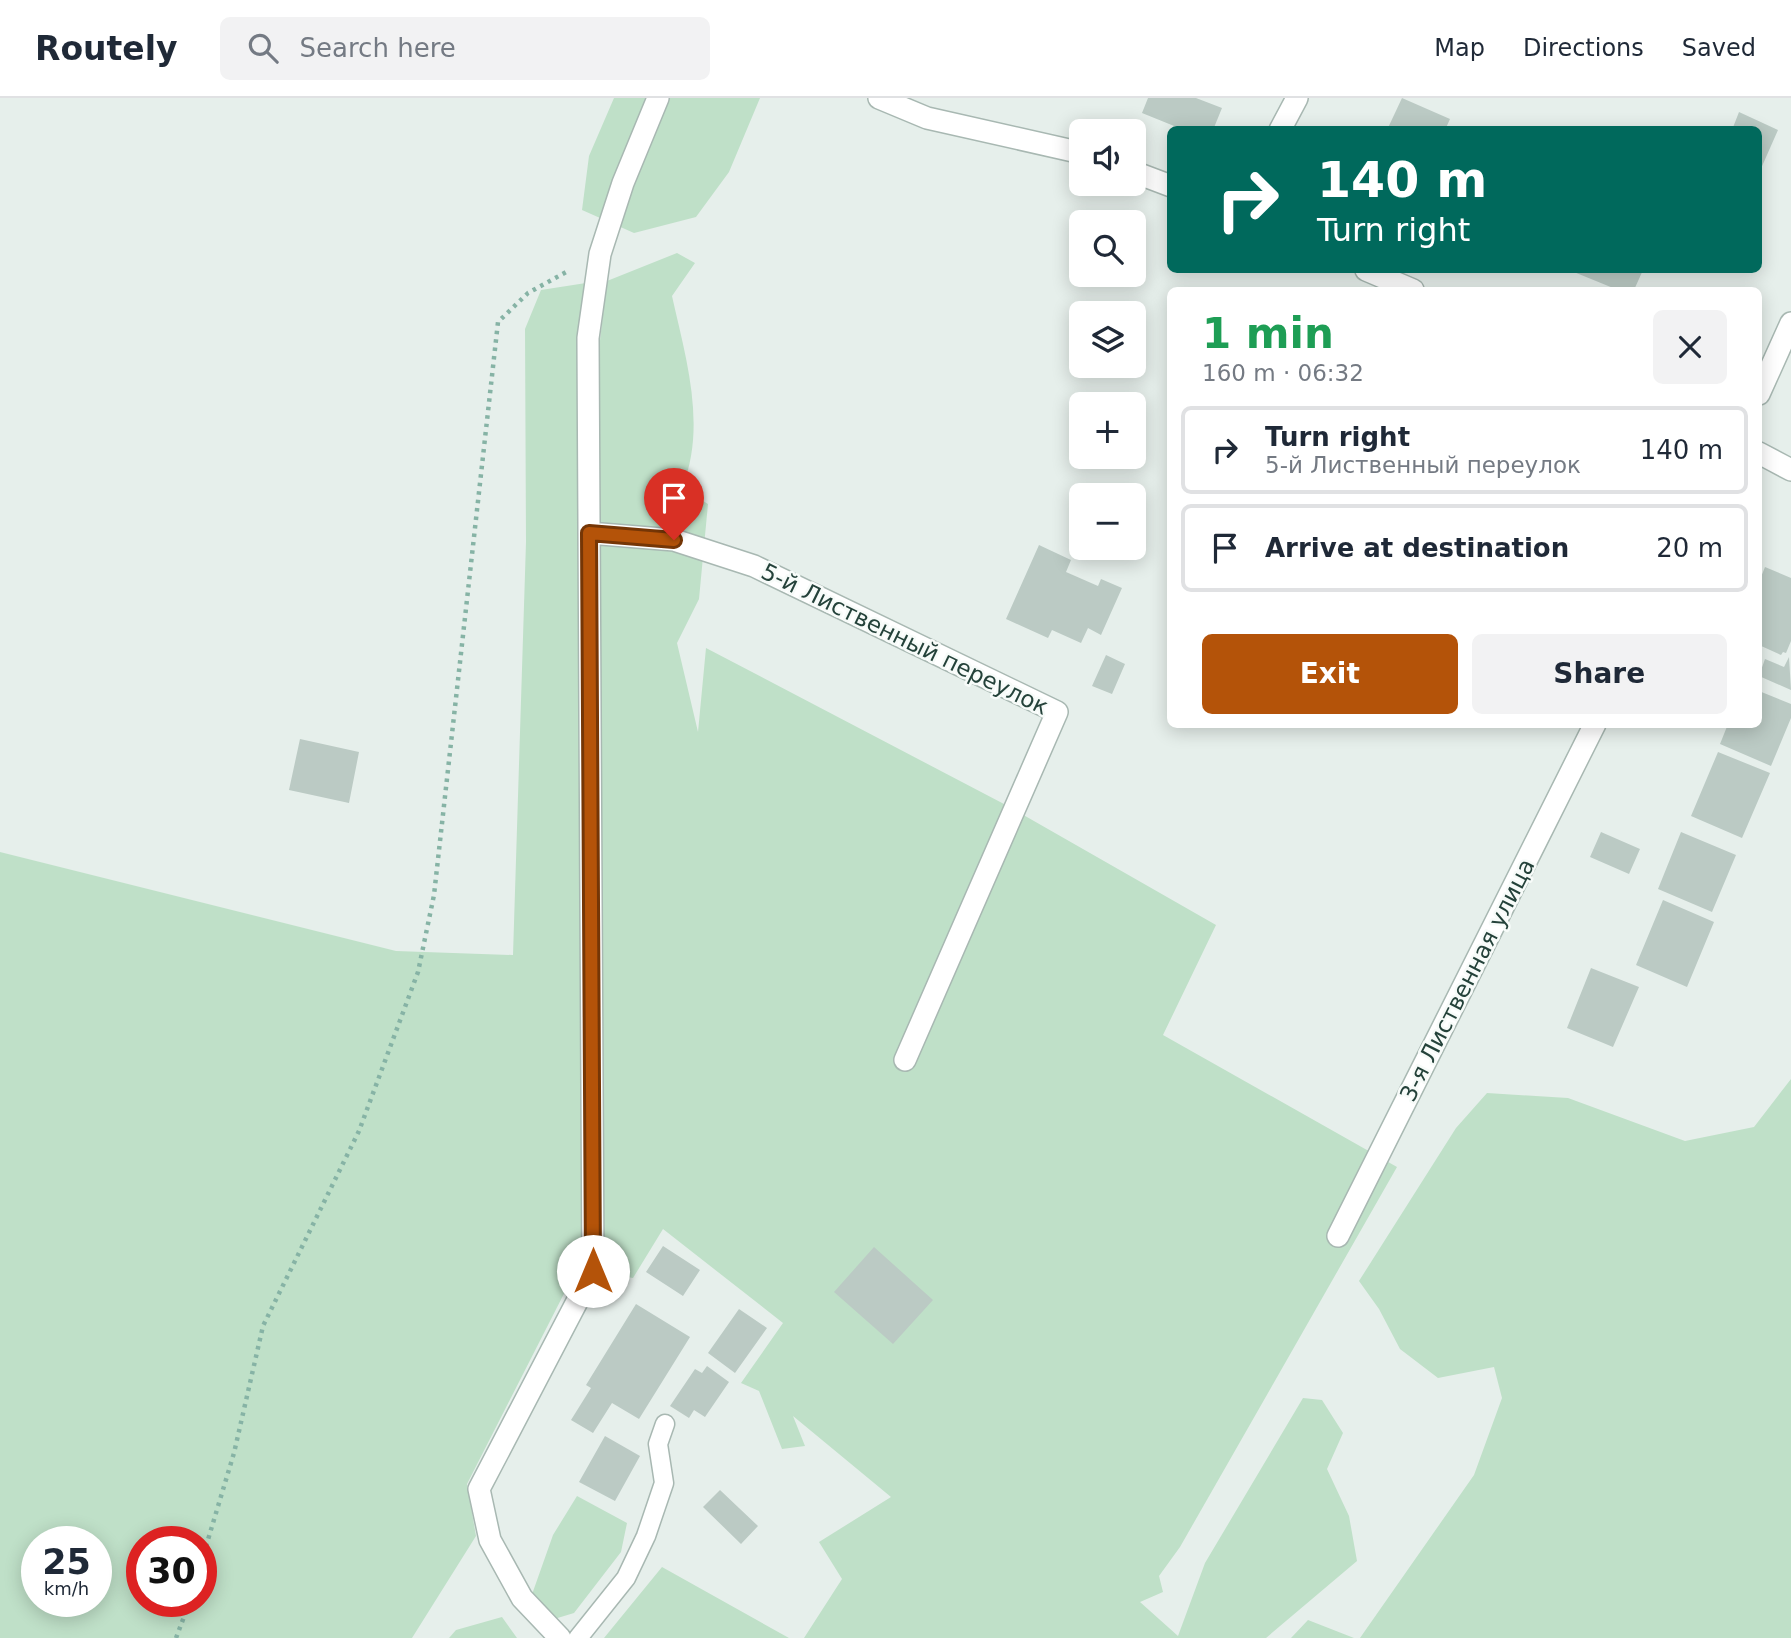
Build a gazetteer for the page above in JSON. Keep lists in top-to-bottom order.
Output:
{
  "streets": {
    "street": ["5-й Лиственный переулок", "3-я Лиственная улица"]
  },
  "page": {
    "header": "Routely",
    "search": "Search here",
    "nav": ["Map", "Directions", "Saved"],
    "map_buttons": ["+", "−"],
    "turn": ["140 m", "Turn right"],
    "heading": ["1 min", "160 m · 06:32"],
    "list": [
      {
        "name": "Turn right",
        "note": "5-й Лиственный переулок",
        "value": "140 m"
      },
      {
        "name": "Arrive at destination",
        "value": "20 m"
      }
    ],
    "buttons": ["Exit", "Share"],
    "speed": "25 km/h",
    "limit": "30"
  }
}
